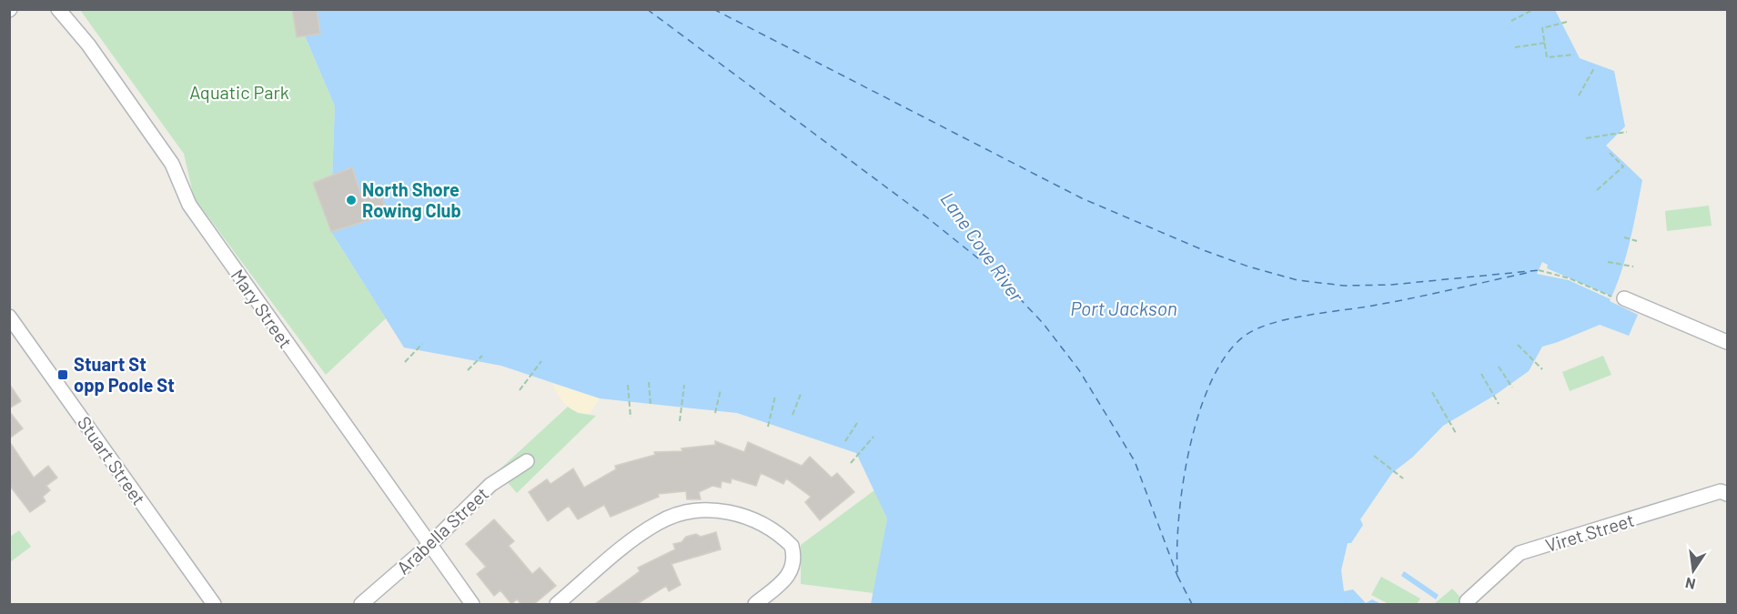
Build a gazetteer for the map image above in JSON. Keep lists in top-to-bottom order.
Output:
{
  "streets": {
    "street": [
      "Mary Street",
      "Stuart Street",
      "Arabella Street",
      "Viret Street"
    ]
  },
  "crossings": [
    ["Mary Street", "Arabella Street"]
  ],
  "water": ["Lane Cove River", "Port Jackson"],
  "parks": ["Aquatic Park"],
  "places": {
    "other": ["North Shore Rowing Club"],
    "transit": ["Stuart St opp Poole St"]
  },
  "north": "bottom"
}
